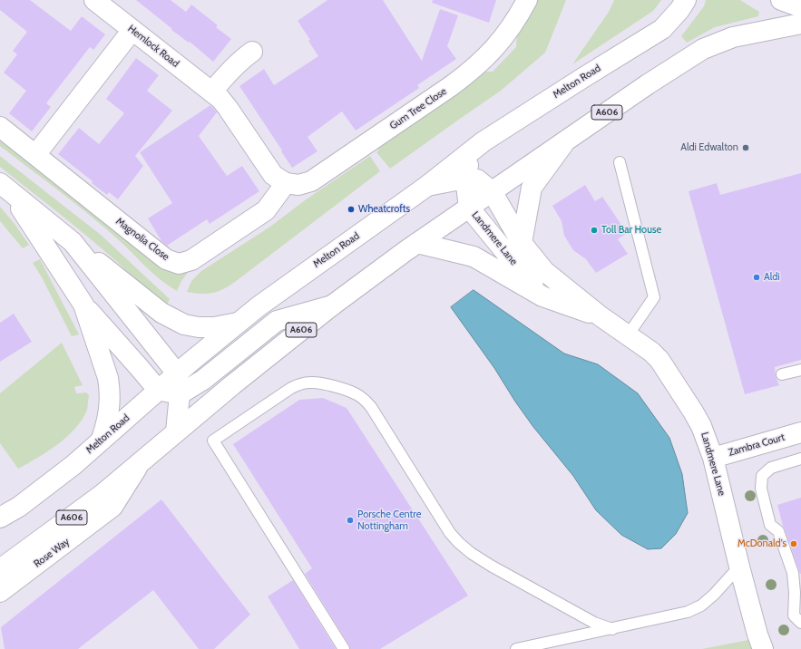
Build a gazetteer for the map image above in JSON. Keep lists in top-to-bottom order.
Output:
{
  "streets": {
    "main road": [
      "Hemlock Road",
      "Melton Road",
      "Gum Tree Close",
      "A606",
      "Landmere Lane",
      "Magnolia Close",
      "Zambra Court",
      "Rose Way"
    ]
  },
  "crossings": [
    ["Hemlock Road", "Gum Tree Close"],
    ["Hemlock Road", "Magnolia Close"],
    ["Melton Road", "Landmere Lane"],
    ["Gum Tree Close", "Magnolia Close"],
    ["A606", "Landmere Lane"],
    ["A606", "Rose Way"],
    ["Landmere Lane", "Zambra Court"]
  ],
  "places": [
    "Aldi Edwalton",
    "Wheatcrofts",
    "Toll Bar House",
    "Aldi",
    "Porsche Centre Nottingham",
    "McDonald's"
  ]
}
